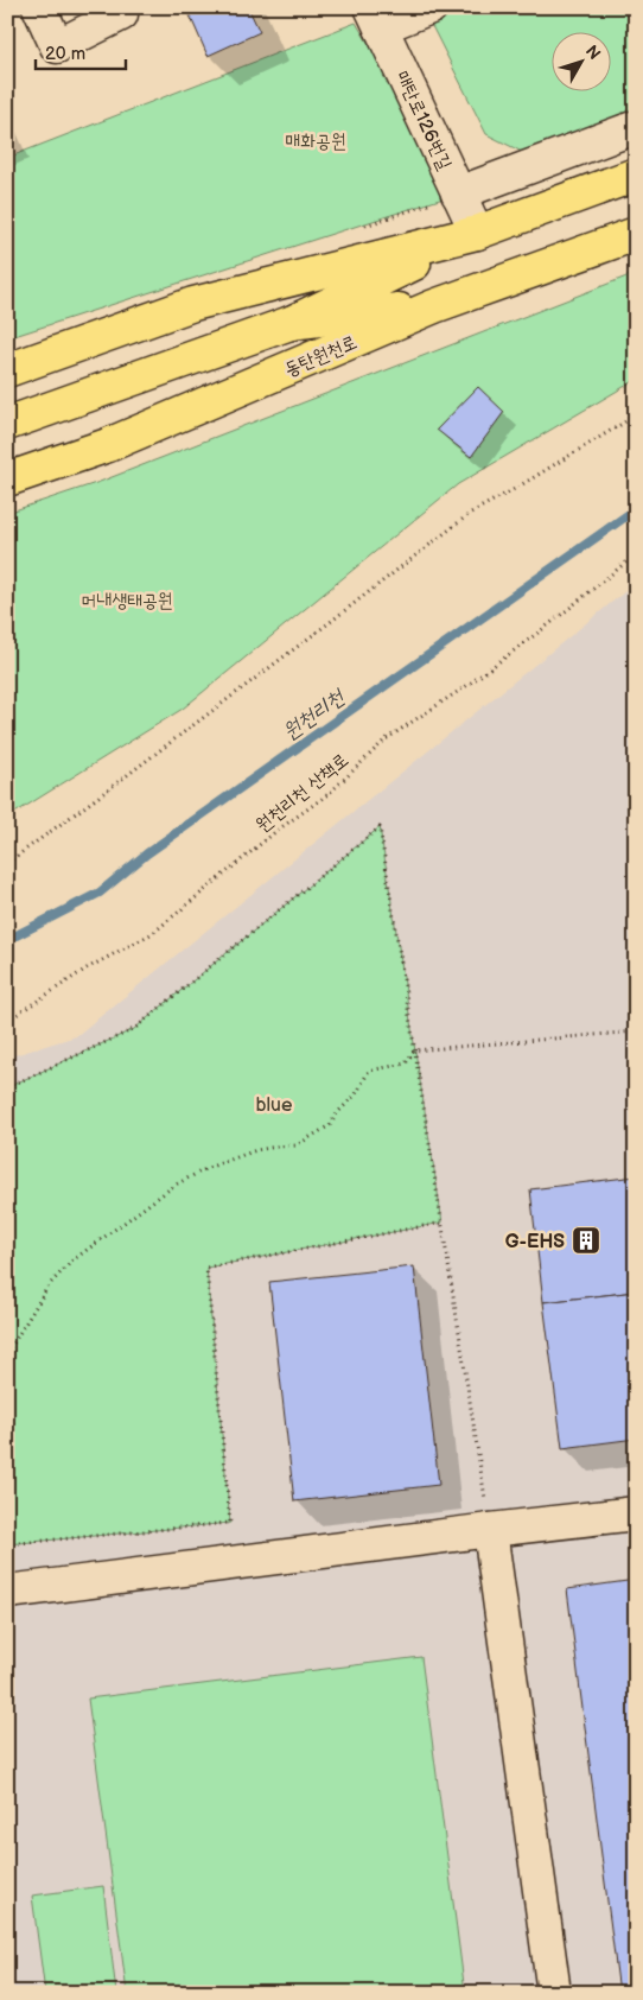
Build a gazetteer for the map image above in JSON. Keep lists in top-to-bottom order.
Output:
{
  "streets": {
    "main road": ["동탄원천로"],
    "street": ["매탄로126번길"],
    "path": ["원천리천 산책로"]
  },
  "water": ["원천리천"],
  "parks": ["매화공원", "머내생태공원", "blue"],
  "places": {
    "building": ["G-EHS"]
  },
  "scale_bar": "20 m",
  "north": "top right"
}
